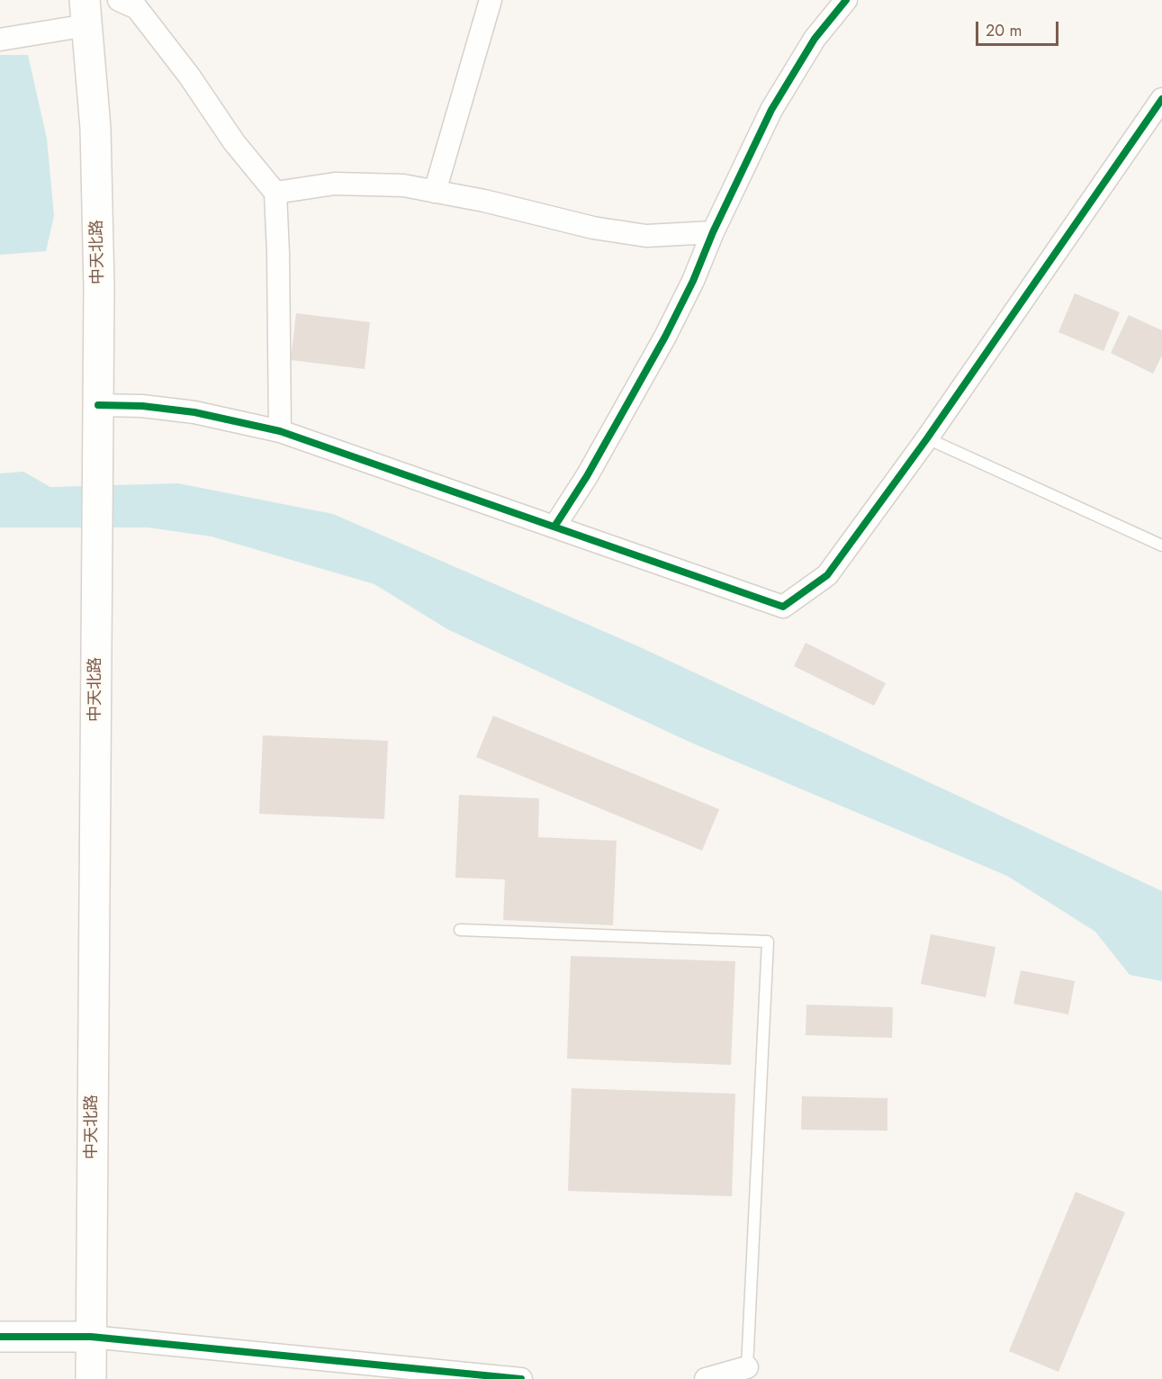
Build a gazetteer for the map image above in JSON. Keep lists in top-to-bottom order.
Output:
{
  "streets": {
    "main road": ["中天北路"]
  },
  "scale_bar": "20 m"
}
